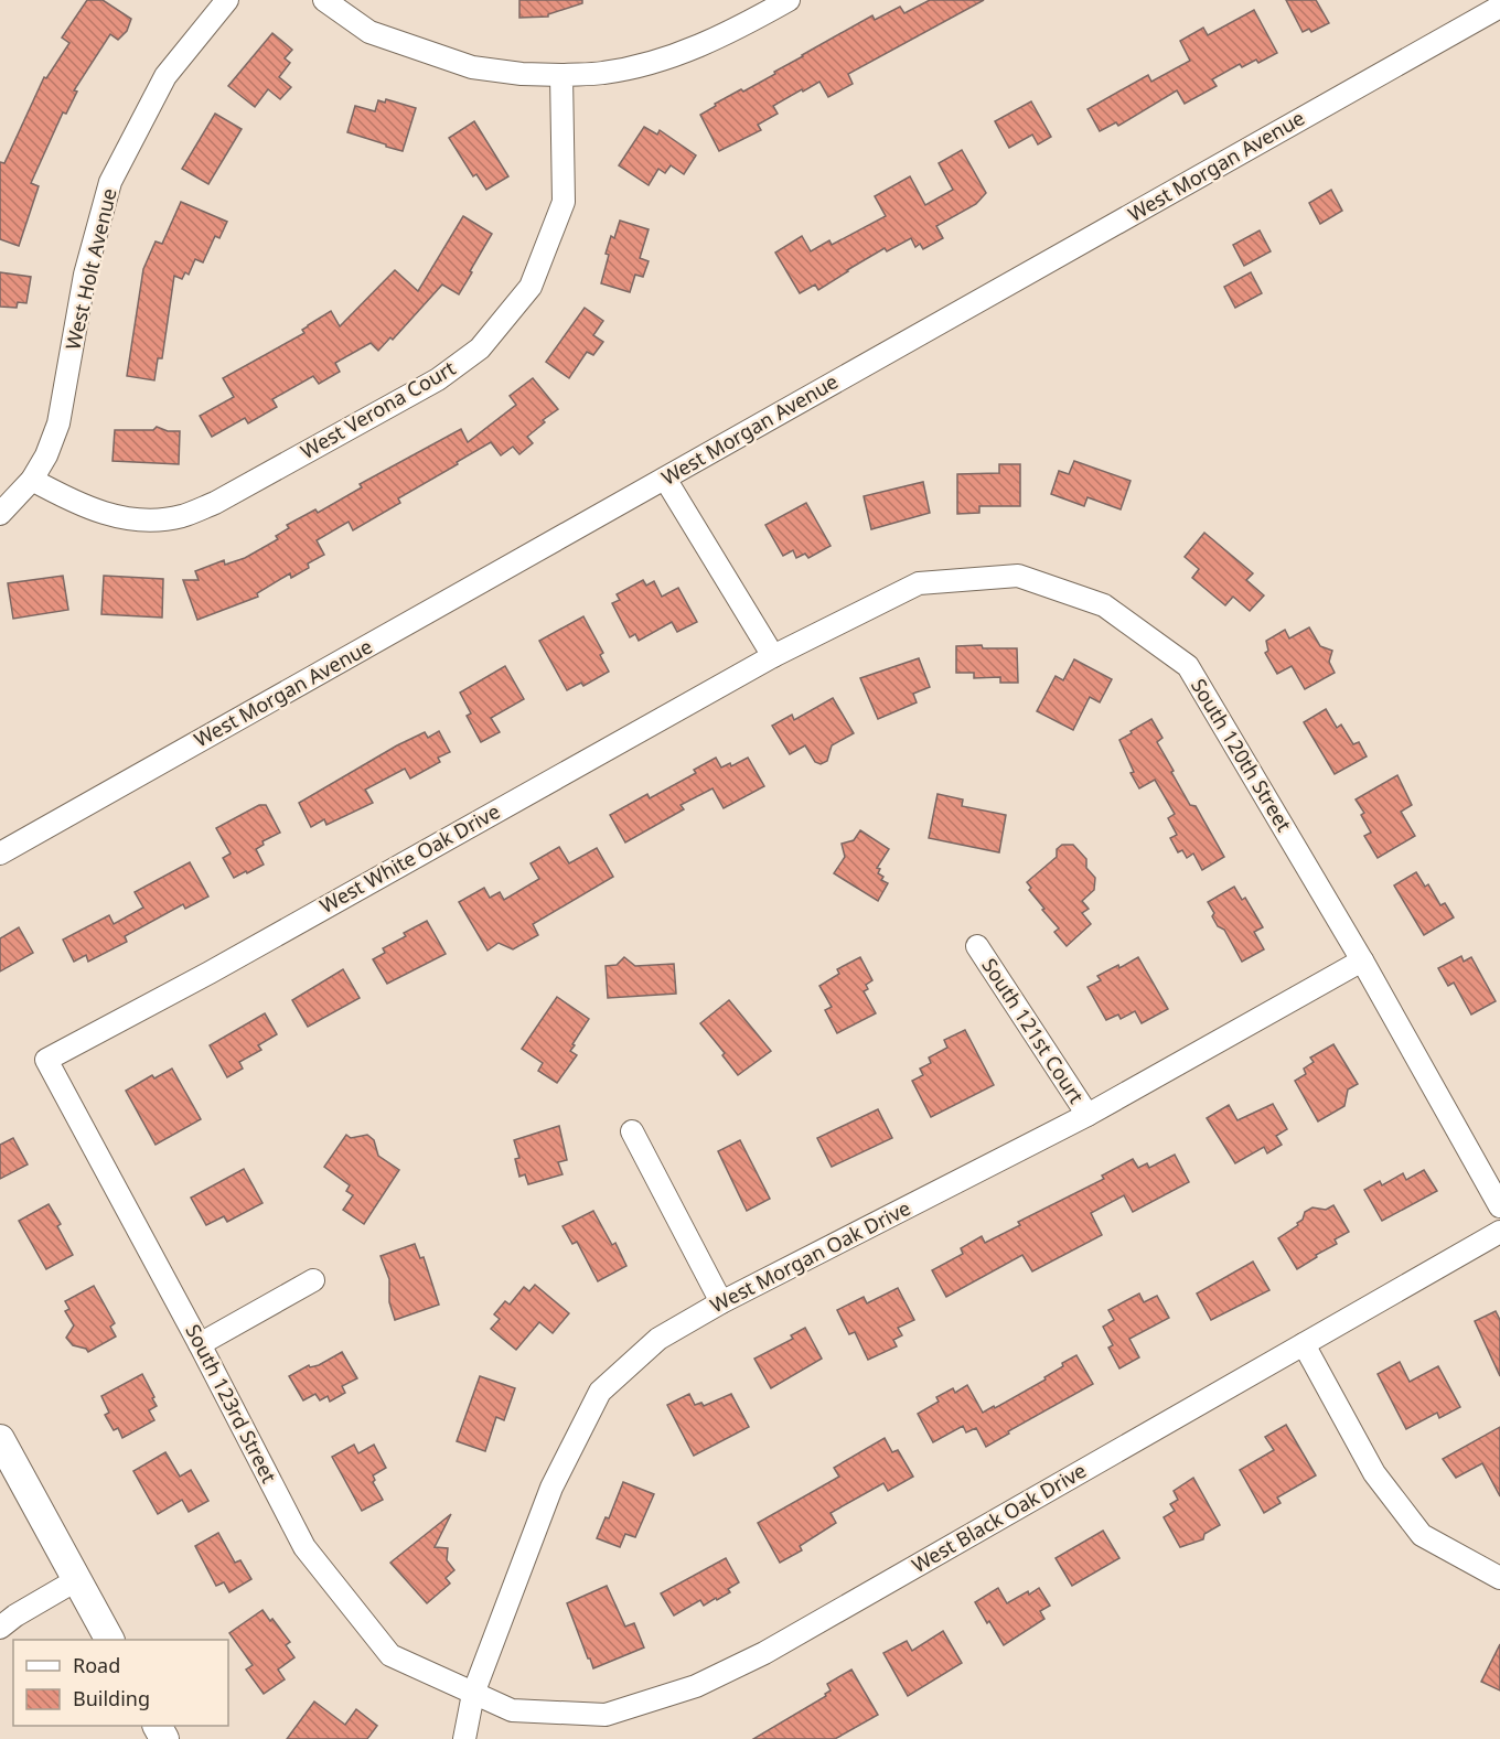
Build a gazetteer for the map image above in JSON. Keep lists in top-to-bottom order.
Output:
{
  "streets": {
    "street": [
      "West Morgan Avenue",
      "West Holt Avenue",
      "West Verona Court",
      "South 120th Street",
      "West White Oak Drive",
      "South 121st Court",
      "West Morgan Oak Drive",
      "South 123rd Street",
      "West Black Oak Drive"
    ]
  },
  "crossings": [
    ["West Holt Avenue", "West Verona Court"],
    ["South 120th Street", "West White Oak Drive"],
    ["South 120th Street", "West Morgan Oak Drive"],
    ["West White Oak Drive", "South 123rd Street"],
    ["South 121st Court", "West Morgan Oak Drive"],
    ["West Morgan Oak Drive", "South 123rd Street"],
    ["West Morgan Oak Drive", "West Black Oak Drive"],
    ["South 123rd Street", "West Black Oak Drive"]
  ],
  "legend": ["Road", "Building"]
}
